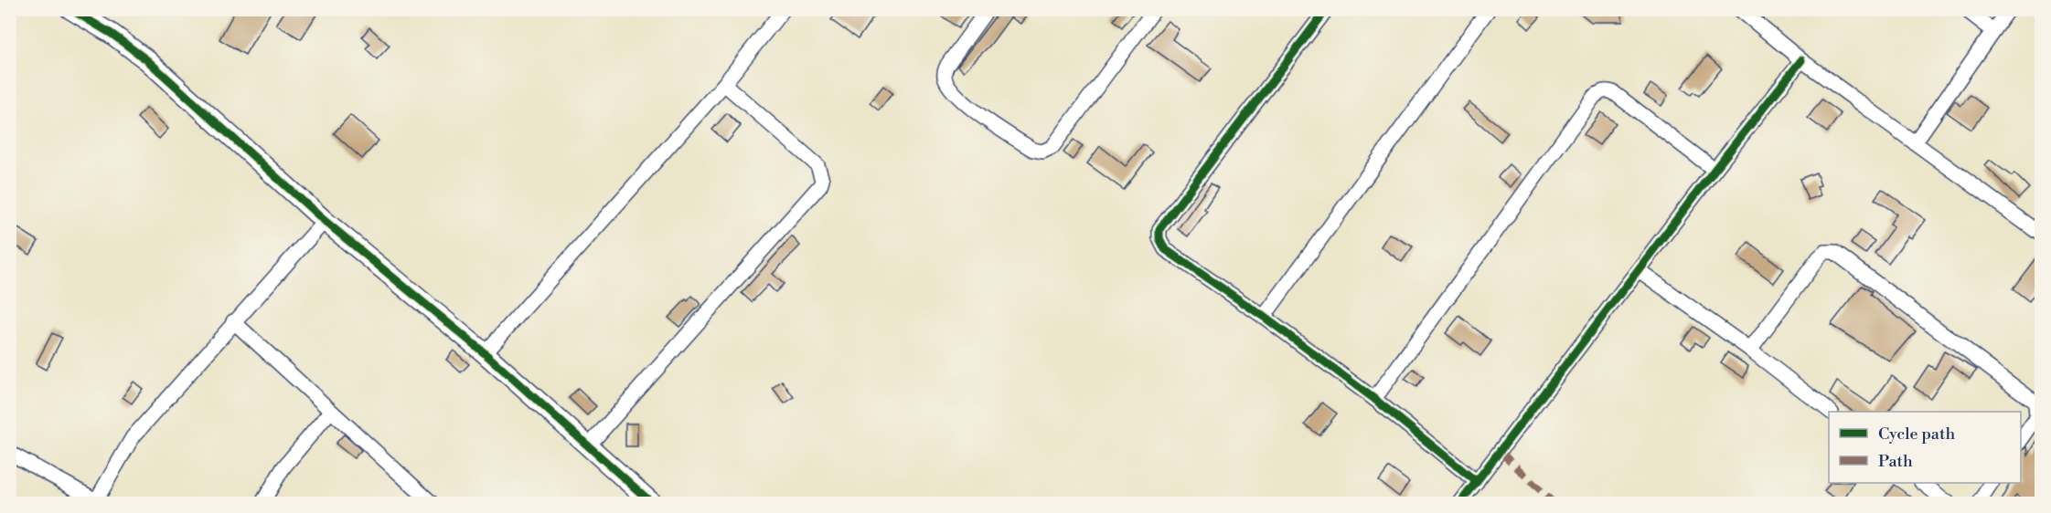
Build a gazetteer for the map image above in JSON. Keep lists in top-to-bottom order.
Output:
{
  "legend": ["Cycle path", "Path"]
}
